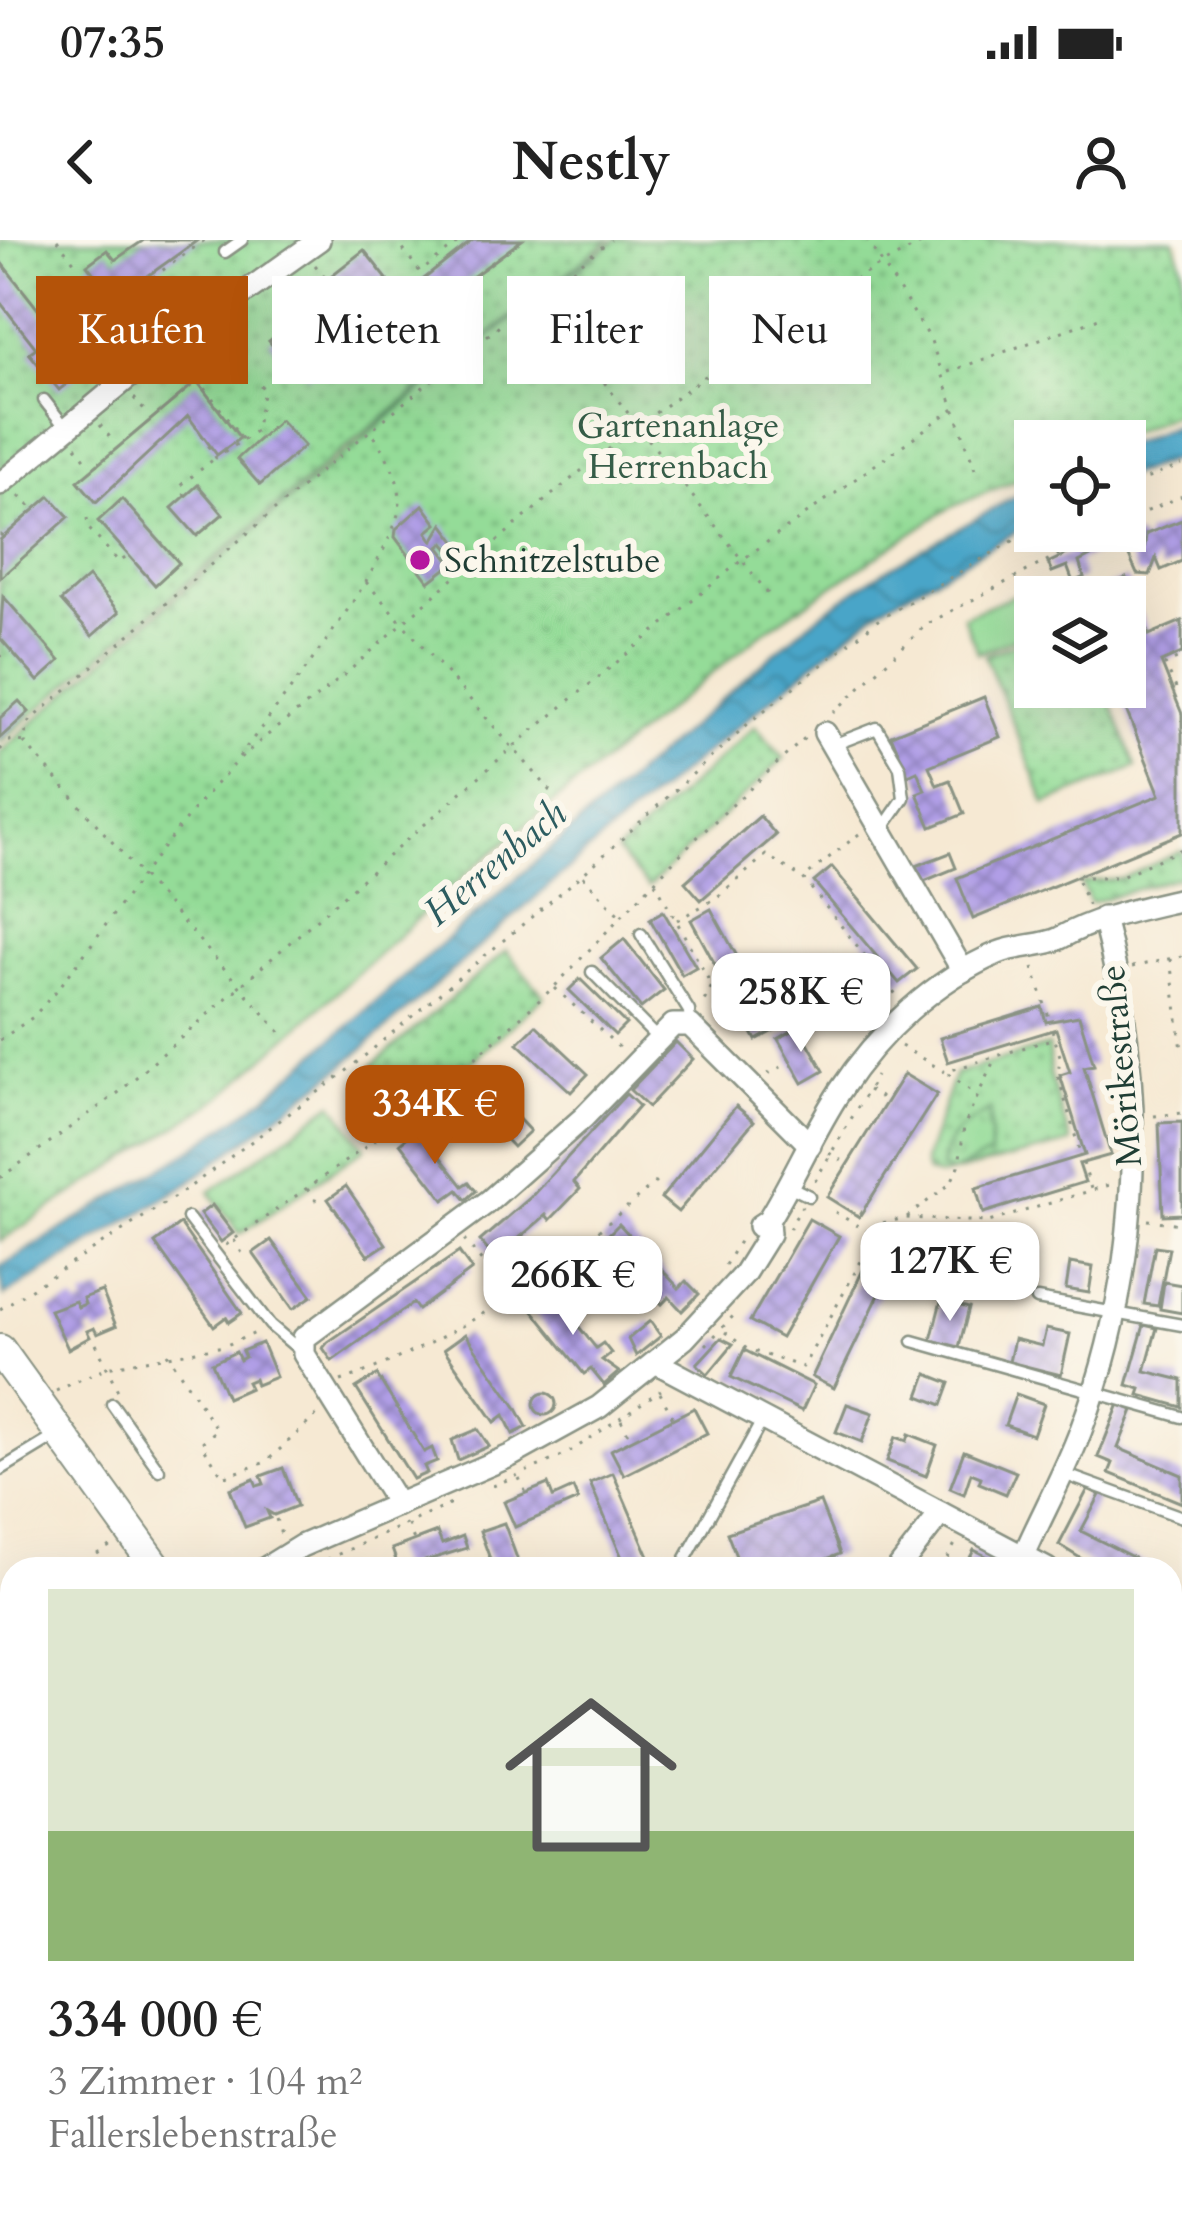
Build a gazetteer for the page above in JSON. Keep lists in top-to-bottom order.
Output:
{
  "streets": {
    "street": ["Mörikestraße"]
  },
  "water": ["Herrenbach"],
  "parks": ["Gartenanlage Herrenbach"],
  "places": ["Schnitzelstube"],
  "page": {
    "status": "07:35",
    "header": "Nestly",
    "chip": [
      "Kaufen",
      "Mieten",
      "Filter",
      "Neu"
    ],
    "price": [
      "258K €",
      "334K €",
      "127K €",
      "266K €"
    ],
    "list": [
      {
        "name": "334 000 €",
        "note": "3 Zimmer · 104 m² · Fallerslebenstraße"
      }
    ]
  }
}
